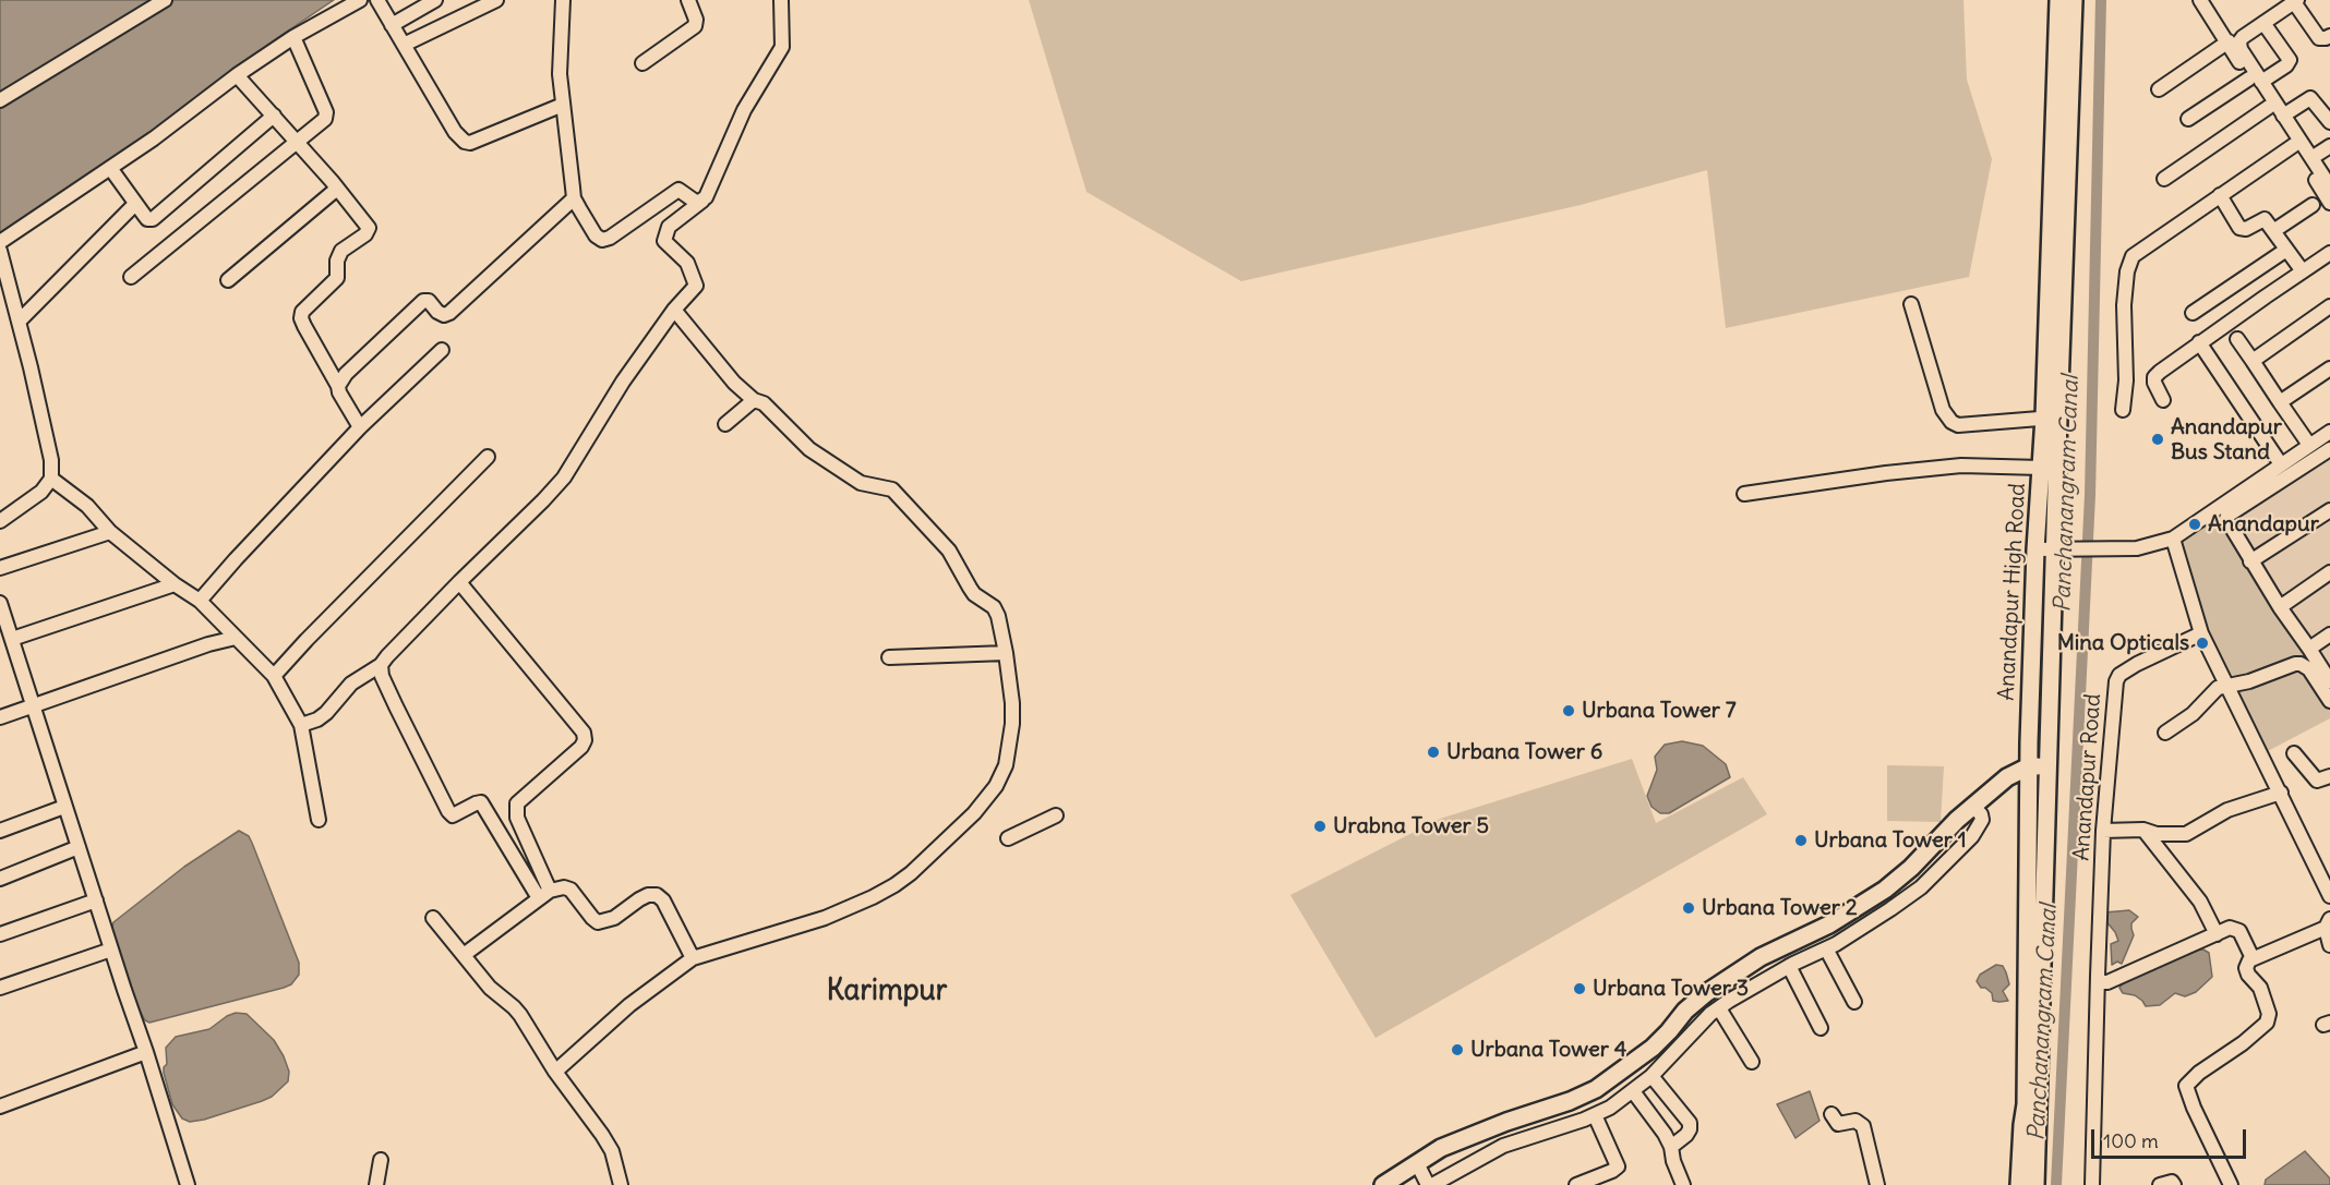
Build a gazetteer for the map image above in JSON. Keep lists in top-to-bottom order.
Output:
{
  "streets": {
    "main road": ["Anandapur High Road"],
    "street": ["Anandapur Road"]
  },
  "districts": ["Karimpur"],
  "water": ["Panchanangram Canal"],
  "places": [
    "Anandapur Bus Stand",
    "Anandapur",
    "Mina Opticals",
    "Urbana Tower 7",
    "Urbana Tower 6",
    "Urabna Tower 5",
    "Urbana Tower 1",
    "Urbana Tower 2",
    "Urbana Tower 3",
    "Urbana Tower 4"
  ],
  "scale_bar": "100 m"
}
